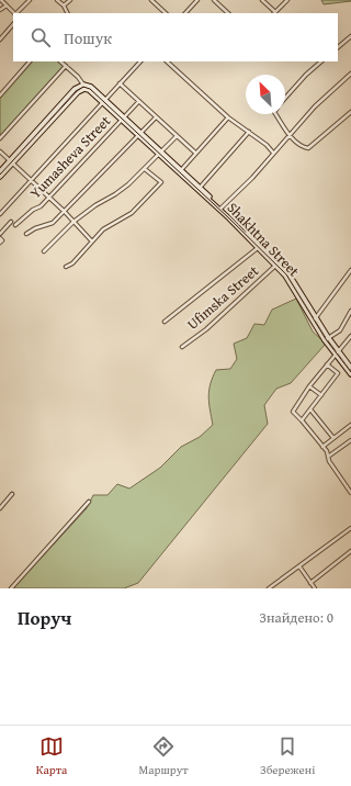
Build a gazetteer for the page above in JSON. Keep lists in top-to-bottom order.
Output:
{
  "streets": {
    "main road": ["Shakhtna Street"],
    "street": ["Yumasheva Street", "Ufimska Street"]
  },
  "crossings": [
    ["Yumasheva Street", "Shakhtna Street"],
    ["Shakhtna Street", "Ufimska Street"]
  ],
  "north": "top left",
  "page": {
    "search": "Пошук",
    "heading": ["Поруч", "Знайдено: 0"],
    "nav": ["Карта", "Маршрут", "Збережені"]
  }
}
